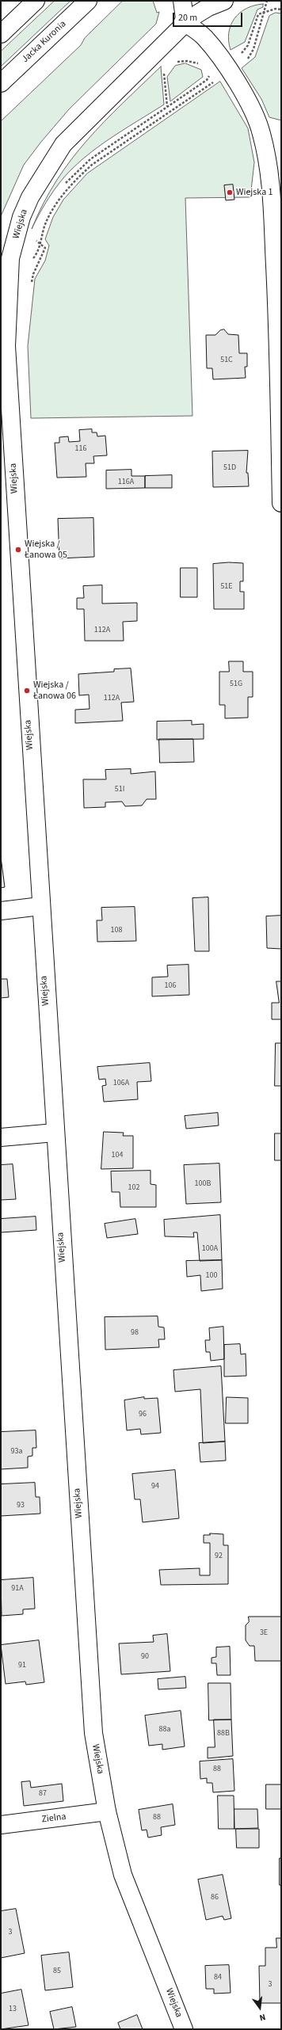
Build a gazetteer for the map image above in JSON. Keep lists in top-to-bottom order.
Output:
{
  "streets": {
    "street": ["Jacka Kuronia", "Wiejska", "Zielna"]
  },
  "crossings": [
    ["Wiejska", "Zielna"]
  ],
  "places": ["Wiejska 1", "Wiejska / Łanowa 05", "Wiejska / Łanowa 06"],
  "house_numbers": [
    "51C",
    "116",
    "51D",
    "116A",
    "51E",
    "112A",
    "51G",
    "112A",
    "51I",
    "108",
    "106",
    "106A",
    "104",
    "100B",
    "102",
    "100A",
    "100",
    "98",
    "96",
    "93a",
    "94",
    "93",
    "92",
    "91A",
    "3E",
    "90",
    "91",
    "88a",
    "88B",
    "88",
    "87",
    "88",
    "86",
    "3",
    "85",
    "84",
    "3",
    "13"
  ],
  "scale_bar": "20 m",
  "north": "bottom"
}
